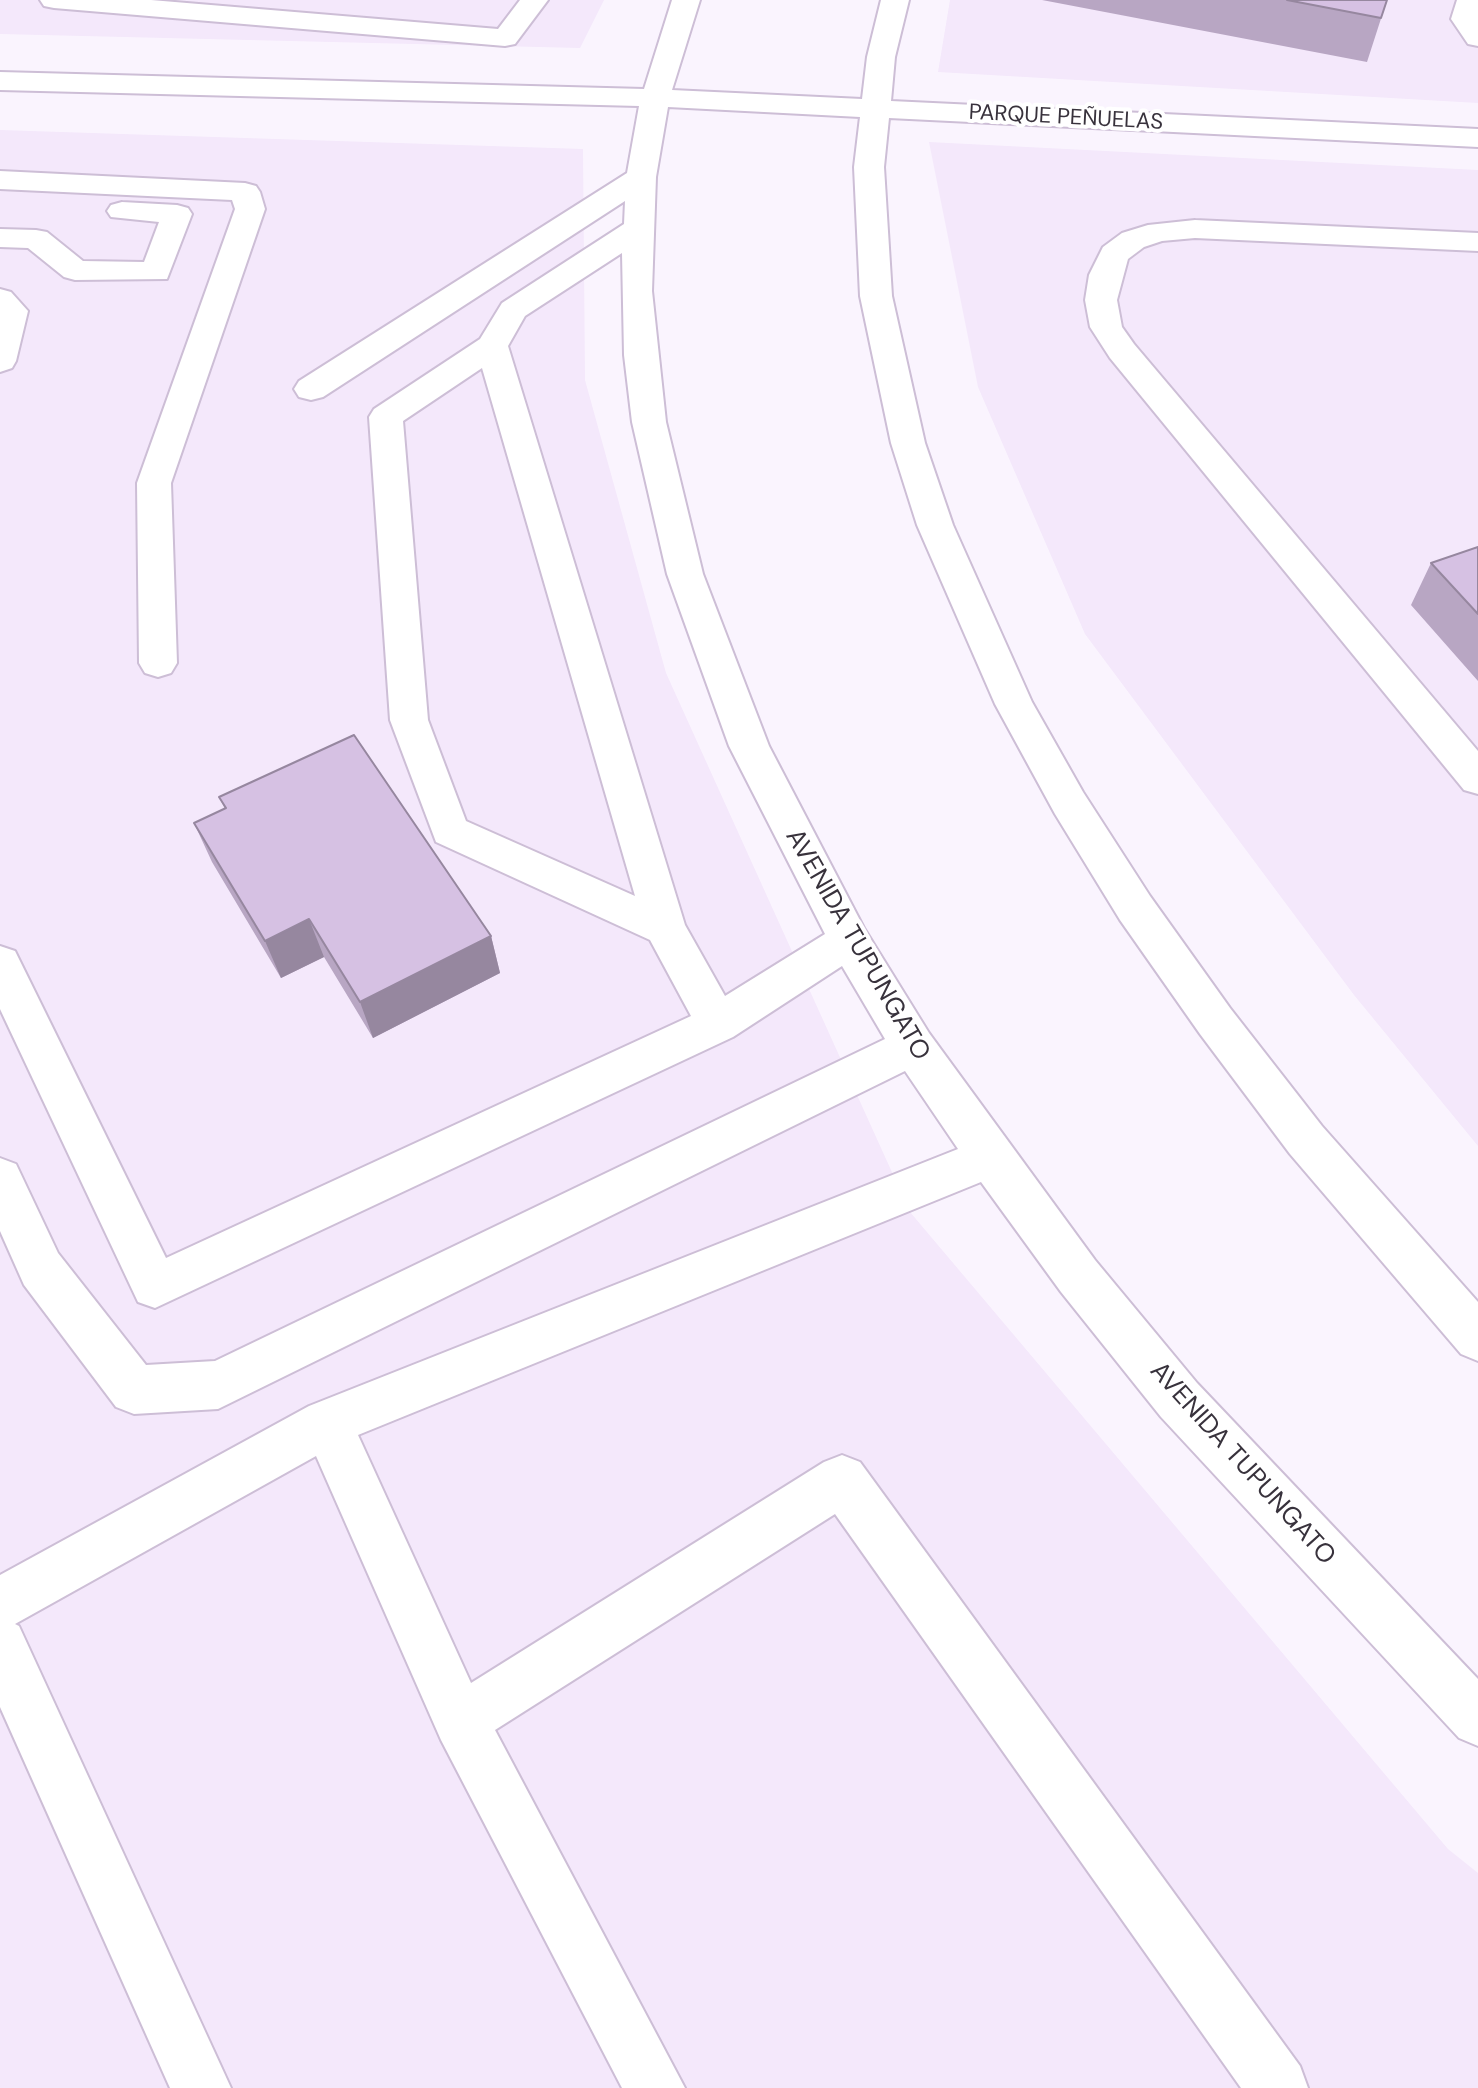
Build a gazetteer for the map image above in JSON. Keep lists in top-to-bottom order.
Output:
{
  "streets": {
    "street": ["PARQUE PEÑUELAS", "AVENIDA TUPUNGATO"]
  },
  "crossings": [
    ["PARQUE PEÑUELAS", "AVENIDA TUPUNGATO"]
  ]
}
